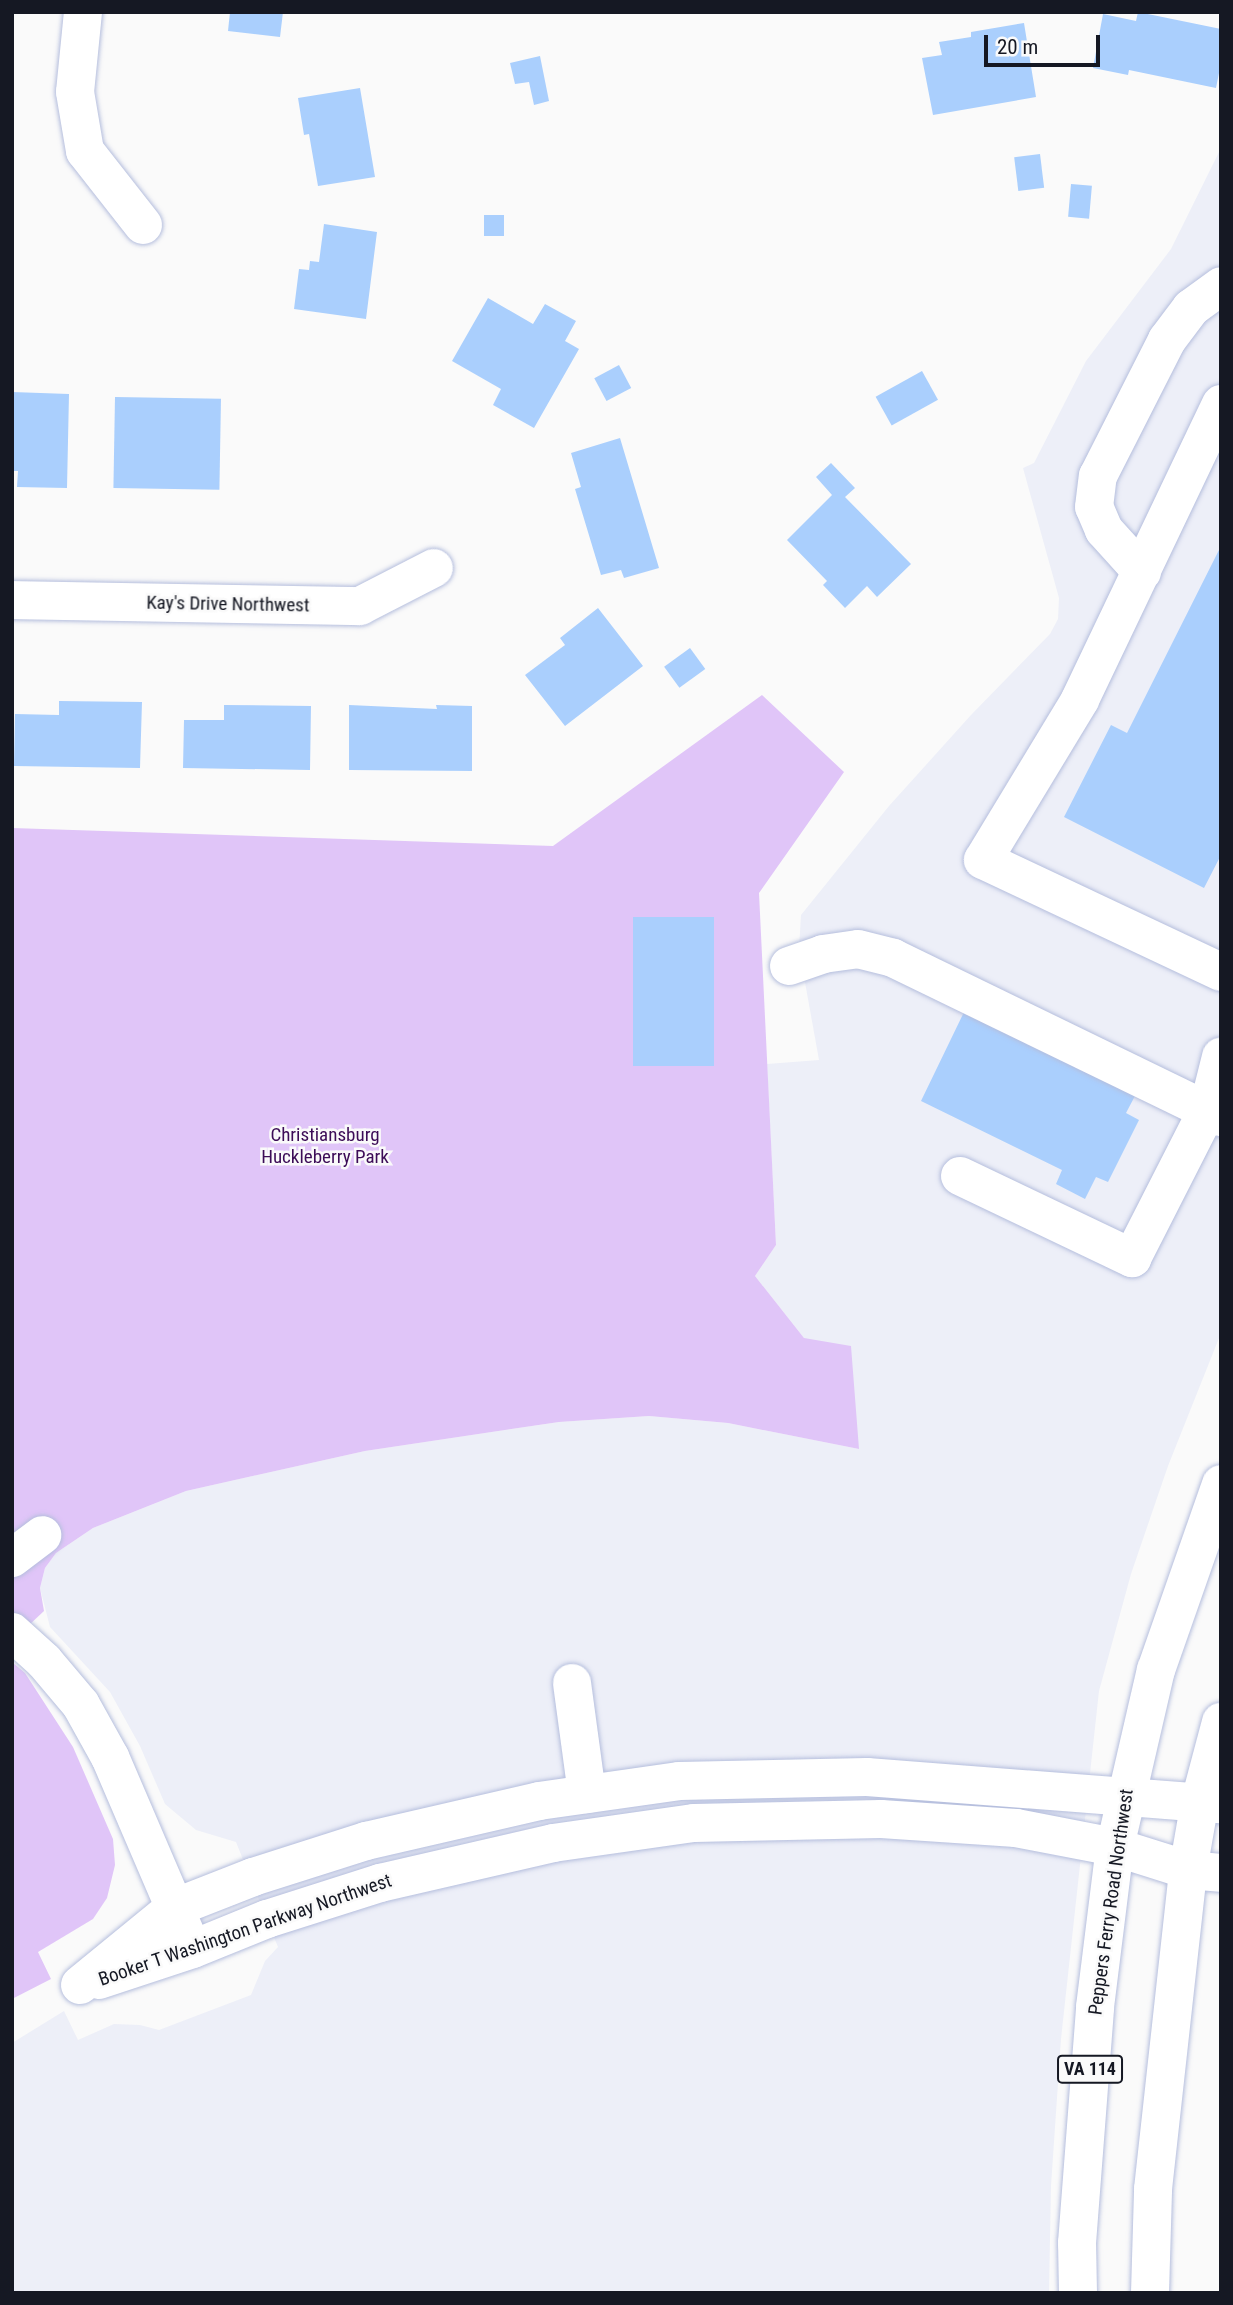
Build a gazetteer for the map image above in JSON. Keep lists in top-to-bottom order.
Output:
{
  "streets": {
    "street": [
      "Kay's Drive Northwest",
      "Peppers Ferry Road Northwest",
      "Booker T Washington Parkway Northwest",
      "VA 114"
    ]
  },
  "crossings": [
    ["Peppers Ferry Road Northwest", "Booker T Washington Parkway Northwest"]
  ],
  "parks": ["Christiansburg Huckleberry Park"],
  "scale_bar": "20 m"
}
